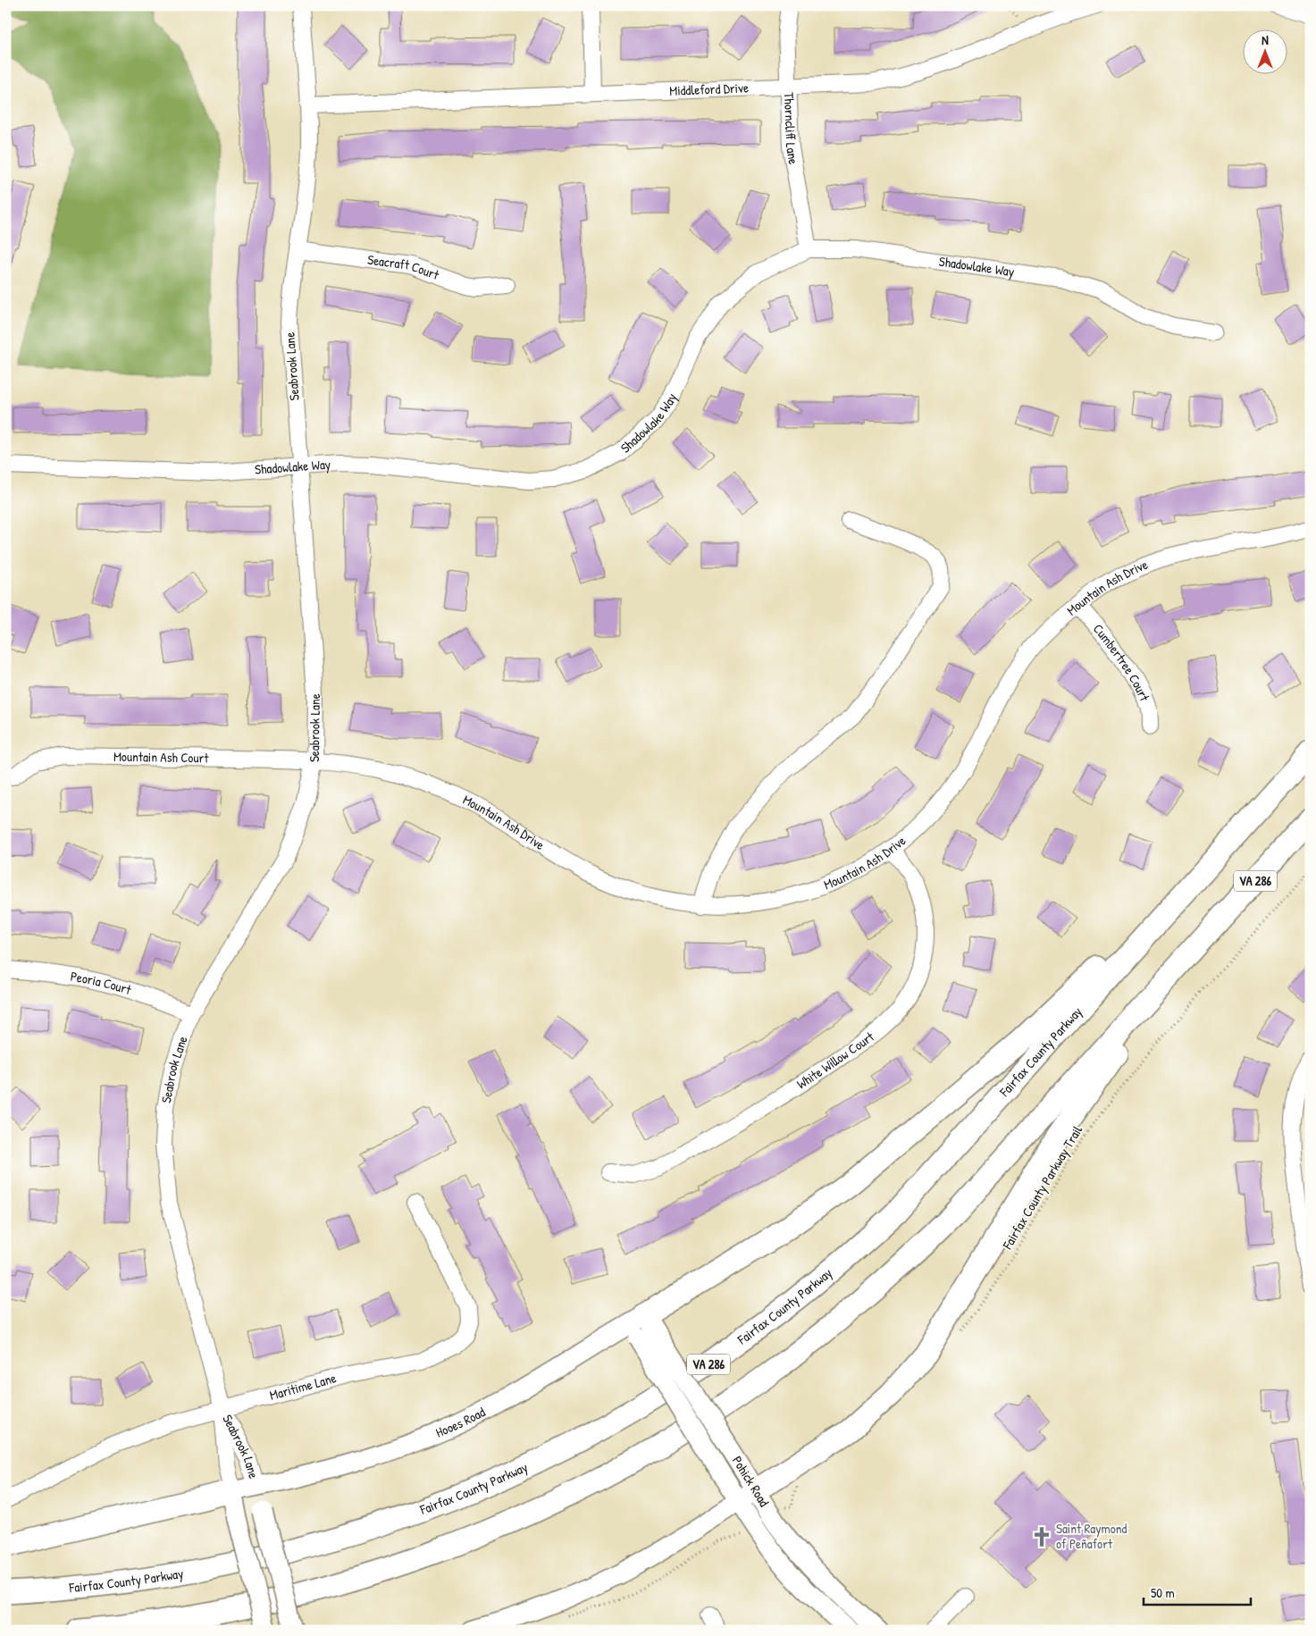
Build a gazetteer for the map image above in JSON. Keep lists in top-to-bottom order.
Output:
{
  "streets": {
    "highway": ["VA 286", "Fairfax County Parkway"],
    "main road": ["Hooes Road", "Pohick Road"],
    "street": [
      "Middleford Drive",
      "Thorncliff Lane",
      "Shadowlake Way",
      "Seacraft Court",
      "Seabrook Lane",
      "Mountain Ash Drive",
      "Cumbertree Court",
      "Mountain Ash Court",
      "Peoria Court",
      "White Willow Court",
      "Maritime Lane"
    ],
    "path": ["Fairfax County Parkway Trail"]
  },
  "crossings": [
    ["Middleford Drive", "Thorncliff Lane"],
    ["Middleford Drive", "Seabrook Lane"],
    ["Thorncliff Lane", "Shadowlake Way"],
    ["Shadowlake Way", "Seabrook Lane"],
    ["Seacraft Court", "Seabrook Lane"],
    ["Seabrook Lane", "Mountain Ash Drive"],
    ["Seabrook Lane", "Mountain Ash Court"],
    ["Seabrook Lane", "Peoria Court"],
    ["Seabrook Lane", "Maritime Lane"],
    ["Seabrook Lane", "Hooes Road"],
    ["Mountain Ash Drive", "Cumbertree Court"],
    ["Mountain Ash Drive", "Mountain Ash Court"],
    ["Mountain Ash Drive", "White Willow Court"],
    ["Hooes Road", "Pohick Road"]
  ],
  "places": {
    "church": ["Saint Raymond of Peñafort"]
  },
  "scale_bar": "50 m",
  "north": "top"
}
